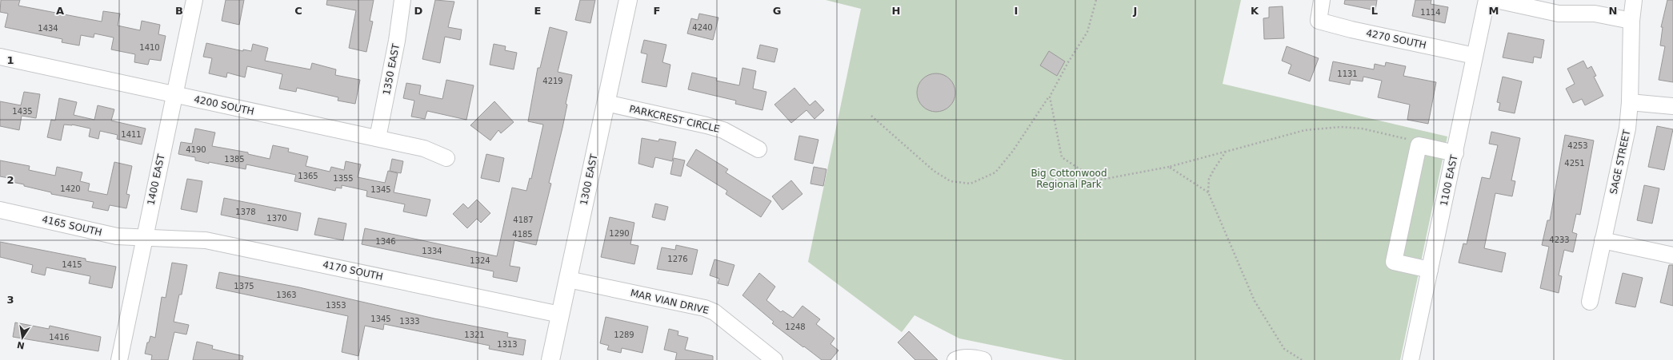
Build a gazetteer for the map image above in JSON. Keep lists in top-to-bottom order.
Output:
{
  "streets": {
    "main road": ["1300 EAST"],
    "street": [
      "4270 SOUTH",
      "1350 EAST",
      "4200 SOUTH",
      "PARKCREST CIRCLE",
      "SAGE STREET",
      "1400 EAST",
      "1100 EAST",
      "4165 SOUTH",
      "4170 SOUTH",
      "MAR VIAN DRIVE"
    ]
  },
  "crossings": [
    ["4270 SOUTH", "1100 EAST"],
    ["1350 EAST", "4200 SOUTH"],
    ["4200 SOUTH", "1400 EAST"],
    ["PARKCREST CIRCLE", "1300 EAST"],
    ["1400 EAST", "4165 SOUTH"],
    ["1400 EAST", "4170 SOUTH"],
    ["1300 EAST", "4170 SOUTH"],
    ["1300 EAST", "MAR VIAN DRIVE"],
    ["4165 SOUTH", "4170 SOUTH"]
  ],
  "parks": ["Big Cottonwood Regional Park"],
  "house_numbers": [
    "1114",
    "4240",
    "1434",
    "1410",
    "1131",
    "4219",
    "1435",
    "1411",
    "4253",
    "4190",
    "1385",
    "4251",
    "1365",
    "1355",
    "1420",
    "1345",
    "1378",
    "1370",
    "4187",
    "1290",
    "4185",
    "4233",
    "1346",
    "1334",
    "1276",
    "1324",
    "1415",
    "1375",
    "1363",
    "1353",
    "1345",
    "1333",
    "1248",
    "1321",
    "1289",
    "1416",
    "1313"
  ],
  "north": "bottom",
  "grid": {
    "columns": [
      "A",
      "B",
      "C",
      "D",
      "E",
      "F",
      "G",
      "H",
      "I",
      "J",
      "K",
      "L",
      "M",
      "N"
    ],
    "rows": ["1", "2", "3"]
  }
}
